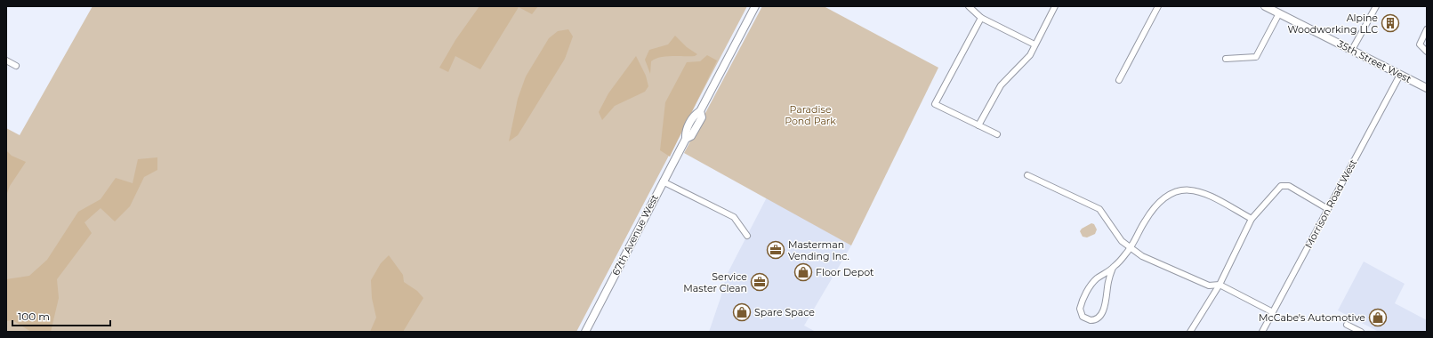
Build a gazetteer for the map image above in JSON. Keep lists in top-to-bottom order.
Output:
{
  "streets": {
    "street": ["35th Street West", "Morrison Road West", "67th Avenue West"]
  },
  "crossings": [
    ["35th Street West", "Morrison Road West"]
  ],
  "parks": ["Paradise Pond Park"],
  "places": {
    "building": ["Alpine Woodworking LLC"],
    "office": ["Masterman Vending Inc.", "Service Master Clean"],
    "shop": ["Floor Depot", "Spare Space", "McCabe's Automotive"]
  },
  "scale_bar": "100 m"
}
